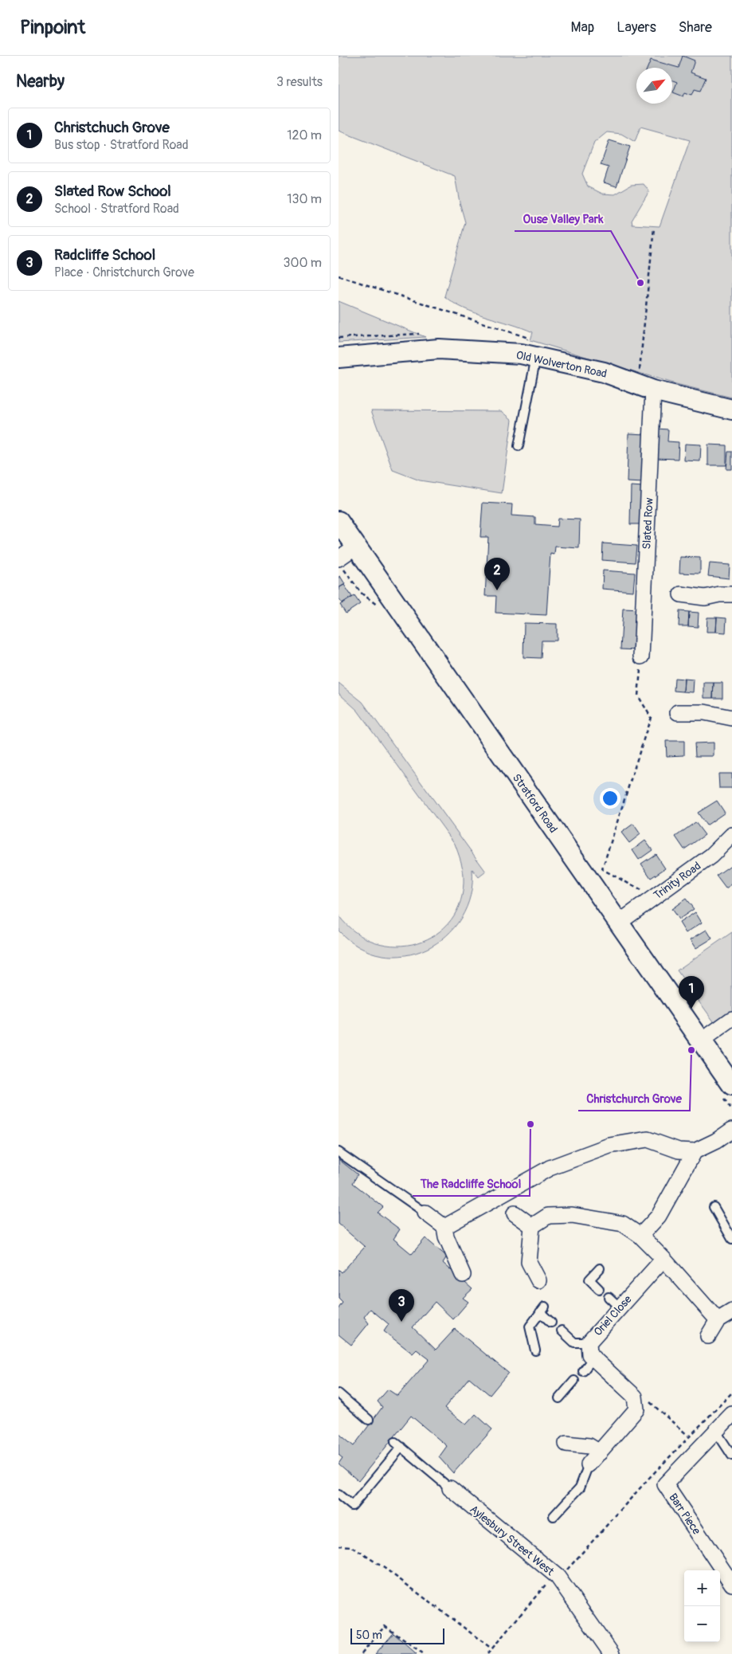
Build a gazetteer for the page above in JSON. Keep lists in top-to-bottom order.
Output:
{
  "streets": {
    "street": [
      "Old Wolverton Road",
      "Slated Row",
      "Stratford Road",
      "Trinity Road",
      "Oriel Close",
      "Barr Piece",
      "Aylesbury Street West"
    ]
  },
  "crossings": [
    ["Old Wolverton Road", "Slated Row"],
    ["Stratford Road", "Trinity Road"]
  ],
  "places": ["Ouse Valley Park", "Christchurch Grove", "The Radcliffe School"],
  "scale_bar": "50 m",
  "north": "top right",
  "page": {
    "header": "Pinpoint",
    "nav": ["Map", "Layers", "Share"],
    "heading": ["Nearby", "3 results"],
    "list": [
      {
        "mark": "1",
        "name": "Christchuch Grove",
        "note": "Bus stop · Stratford Road",
        "value": "120 m"
      },
      {
        "mark": "2",
        "name": "Slated Row School",
        "note": "School · Stratford Road",
        "value": "130 m"
      },
      {
        "mark": "3",
        "name": "Radcliffe School",
        "note": "Place · Christchurch Grove",
        "value": "300 m"
      }
    ],
    "pins": ["2", "1", "3"],
    "map_buttons": ["+", "−"],
    "scale": "50 m"
  }
}
